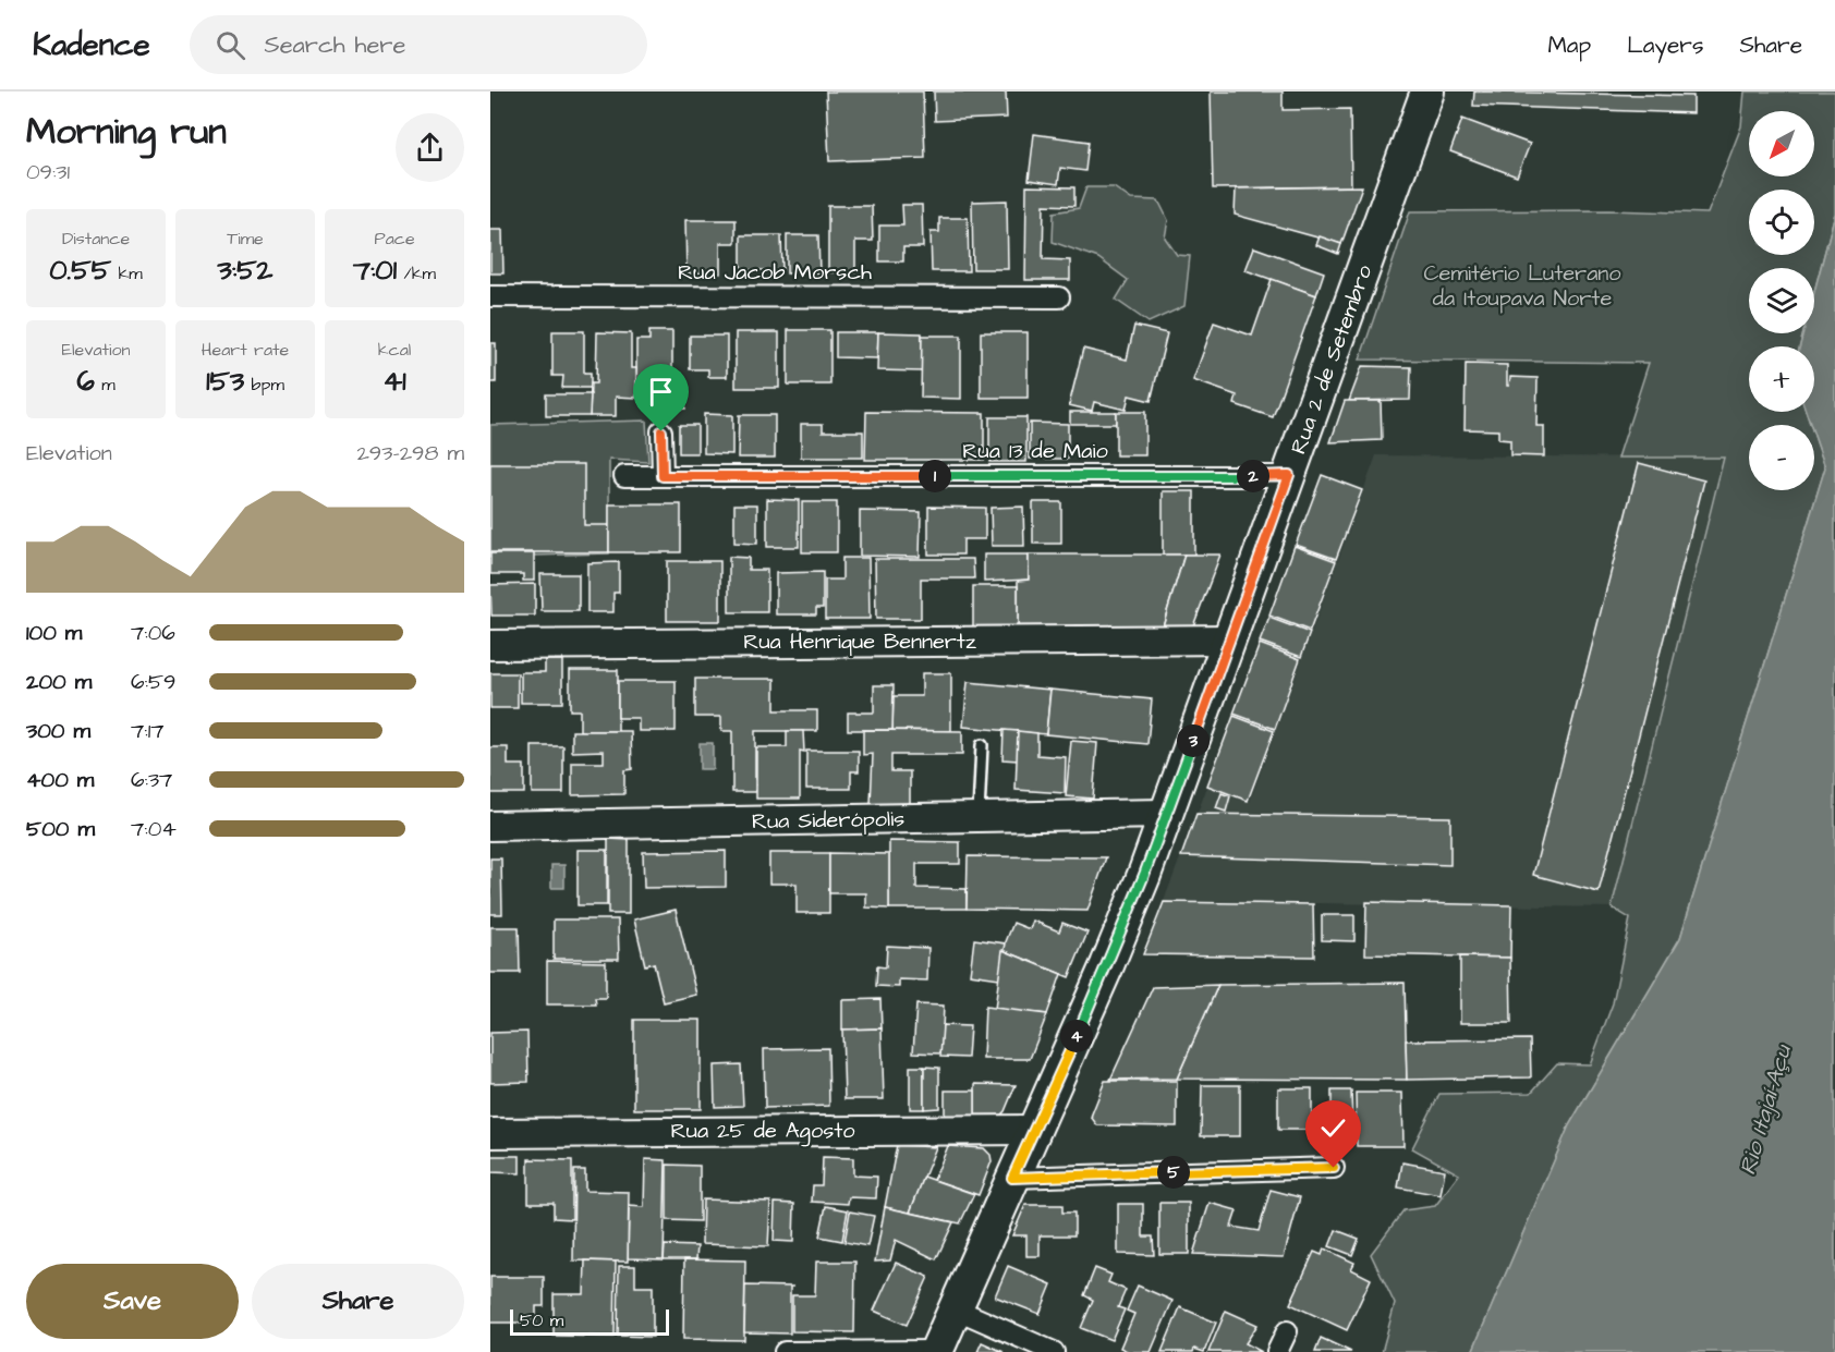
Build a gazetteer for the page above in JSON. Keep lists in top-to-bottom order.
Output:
{
  "streets": {
    "main road": ["Rua 2 de Setembro"],
    "street": [
      "Rua Jacob Morsch",
      "Rua 13 de Maio",
      "Rua Henrique Bennertz",
      "Rua Siderópolis",
      "Rua 25 de Agosto"
    ]
  },
  "crossings": [
    ["Rua 2 de Setembro", "Rua 13 de Maio"],
    ["Rua 2 de Setembro", "Rua Henrique Bennertz"],
    ["Rua 2 de Setembro", "Rua Siderópolis"],
    ["Rua 2 de Setembro", "Rua 25 de Agosto"]
  ],
  "water": ["Rio Itajaí-Açu"],
  "parks": ["Cemitério Luterano da Itoupava Norte"],
  "scale_bar": "50 m",
  "north": "bottom left",
  "page": {
    "header": "Kadence",
    "search": "Search here",
    "nav": ["Map", "Layers", "Share"],
    "heading": ["Morning run", "09:31"],
    "map_buttons": ["+", "−"],
    "stats": [
      ["Distance", "0.55 km"],
      ["Time", "3:52"],
      ["Pace", "7:01 /km"],
      ["Elevation", "6 m"],
      ["Heart rate", "153 bpm"],
      ["kcal", "41"]
    ],
    "chart": ["Elevation", "293–298 m"],
    "pins": [
      "1",
      "2",
      "3",
      "4",
      "5"
    ],
    "list": [
      {
        "name": "100 m",
        "note": "7:06"
      },
      {
        "name": "200 m",
        "note": "6:59"
      },
      {
        "name": "300 m",
        "note": "7:17"
      },
      {
        "name": "400 m",
        "note": "6:37"
      },
      {
        "name": "500 m",
        "note": "7:04"
      }
    ],
    "buttons": ["Save", "Share"],
    "scale": "50 m"
  }
}
